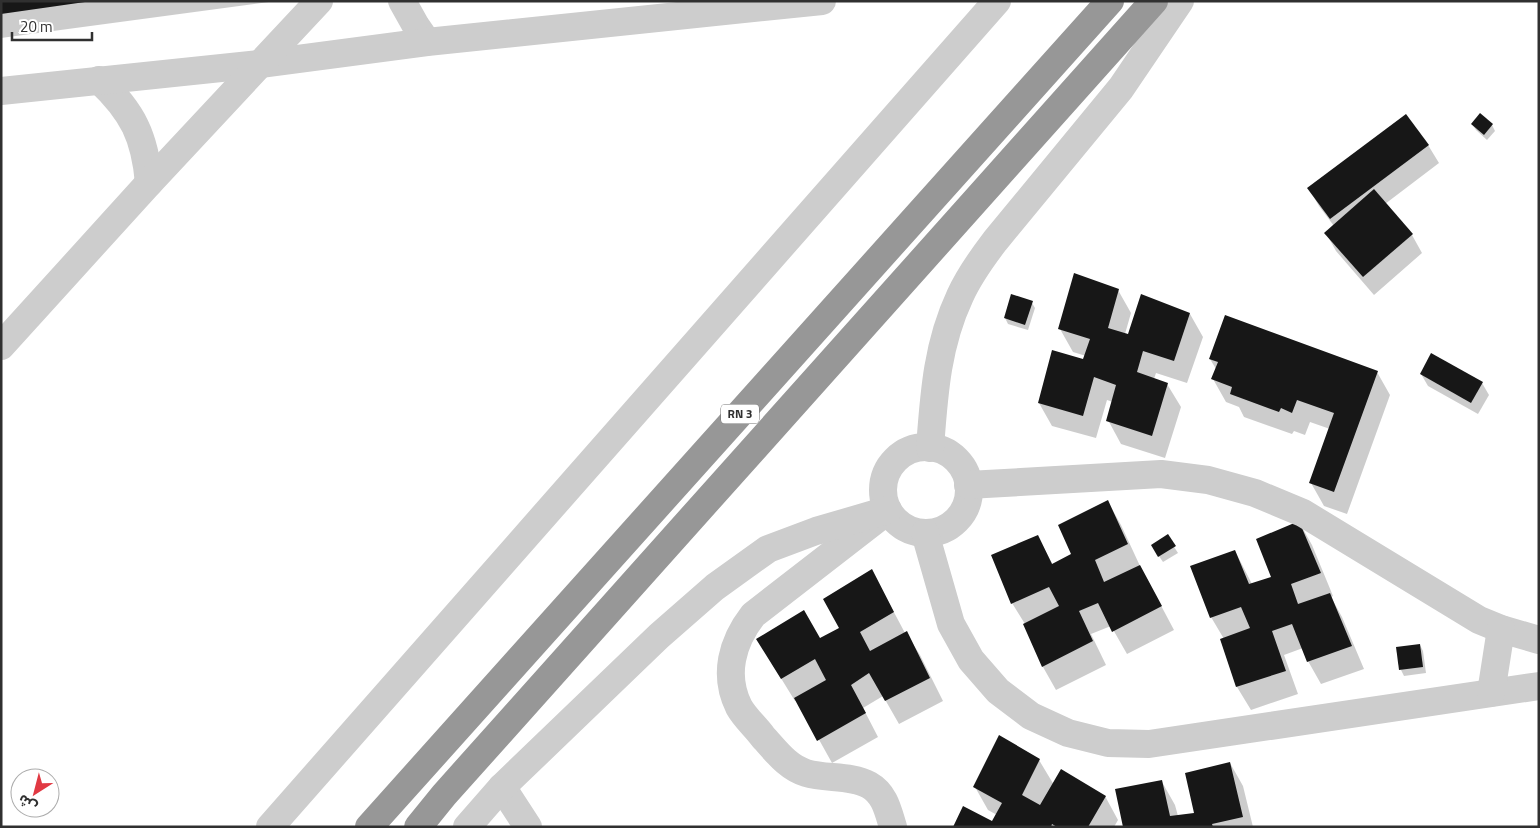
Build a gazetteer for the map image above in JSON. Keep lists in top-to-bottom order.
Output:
{
  "streets": {
    "highway": ["RN 3"]
  },
  "scale_bar": "20 m",
  "north": "bottom left"
}
